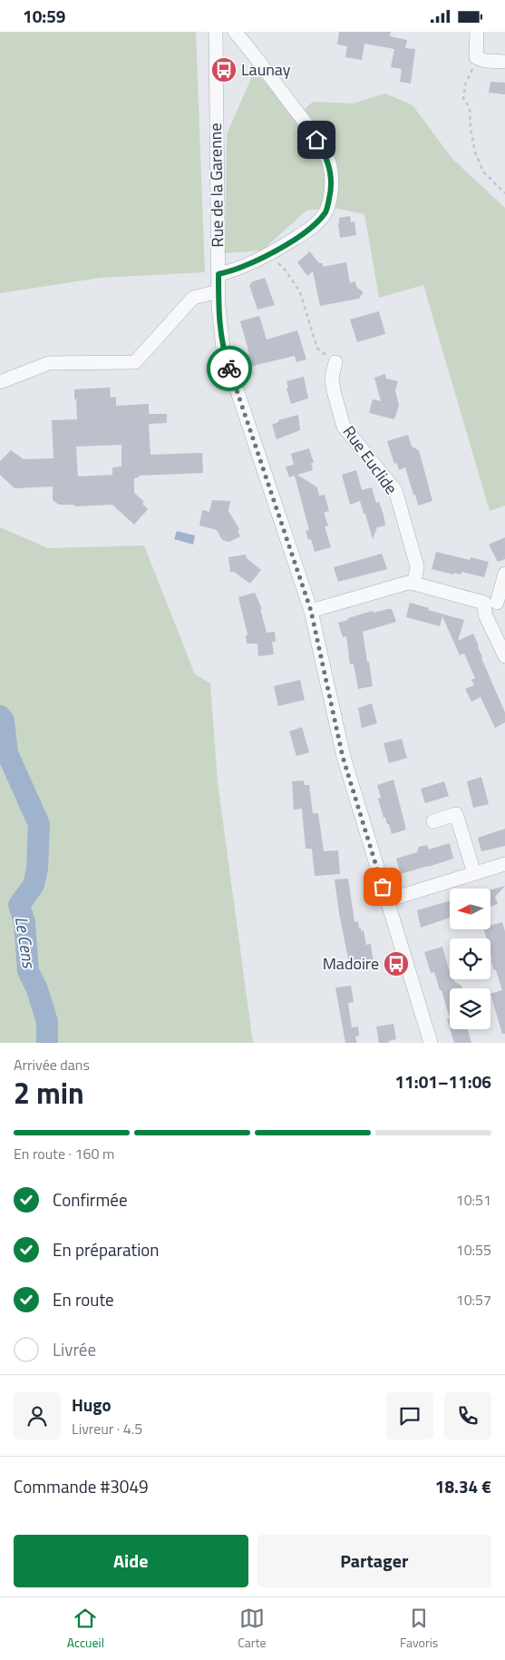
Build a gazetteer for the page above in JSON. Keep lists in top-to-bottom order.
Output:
{
  "streets": {
    "street": ["Rue de la Garenne", "Rue Euclide"]
  },
  "water": ["Le Cens"],
  "places": {
    "bus stop": ["Launay", "Madoire"]
  },
  "north": "left",
  "page": {
    "status": "10:59",
    "heading": ["2 min", "Arrivée dans", "11:01–11:06"],
    "panel": [
      "Hugo",
      "Livreur · 4.5",
      "Commande #3049",
      "18.34 €"
    ],
    "bar": "En route · 160 m",
    "list": [
      ["Confirmée", "10:51"],
      ["En préparation", "10:55"],
      ["En route", "10:57"],
      "Livrée"
    ],
    "buttons": ["Aide", "Partager"],
    "tabs": ["Accueil", "Carte", "Favoris"]
  }
}
